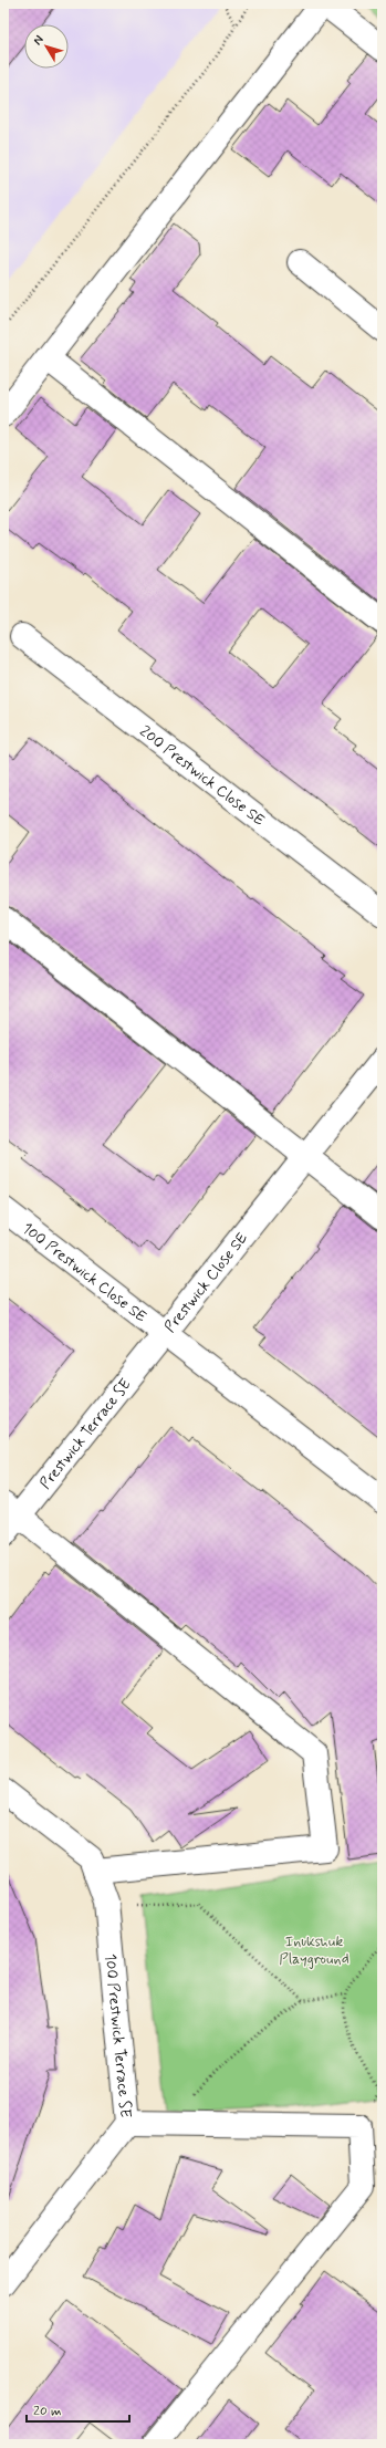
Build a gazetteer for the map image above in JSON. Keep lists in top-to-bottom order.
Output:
{
  "streets": {
    "street": [
      "200 Prestwick Close SE",
      "100 Prestwick Close SE",
      "Prestwick Close SE",
      "Prestwick Terrace SE",
      "100 Prestwick Terrace SE"
    ]
  },
  "crossings": [
    ["100 Prestwick Close SE", "Prestwick Close SE"],
    ["100 Prestwick Close SE", "Prestwick Terrace SE"],
    ["Prestwick Close SE", "Prestwick Terrace SE"]
  ],
  "parks": ["Inukshuk Playground"],
  "scale_bar": "20 m",
  "north": "top left"
}
